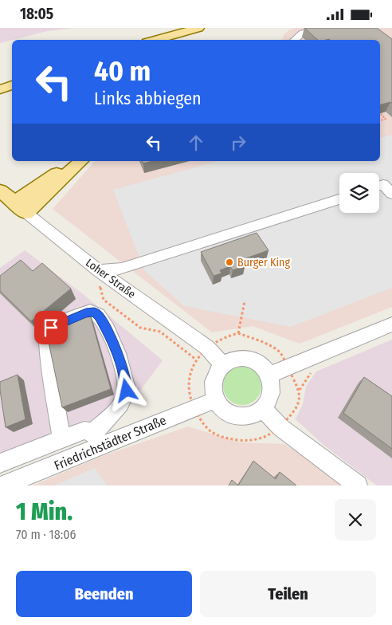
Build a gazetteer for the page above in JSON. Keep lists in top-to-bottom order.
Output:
{
  "streets": {
    "main road": ["Loher Straße"],
    "street": ["Friedrichstädter Straße"]
  },
  "crossings": [
    ["Loher Straße", "Friedrichstädter Straße"]
  ],
  "places": ["Burger King"],
  "page": {
    "status": "18:05",
    "turn": ["40 m", "Links abbiegen"],
    "heading": ["1 Min.", "70 m · 18:06"],
    "buttons": ["Beenden", "Teilen"]
  }
}
